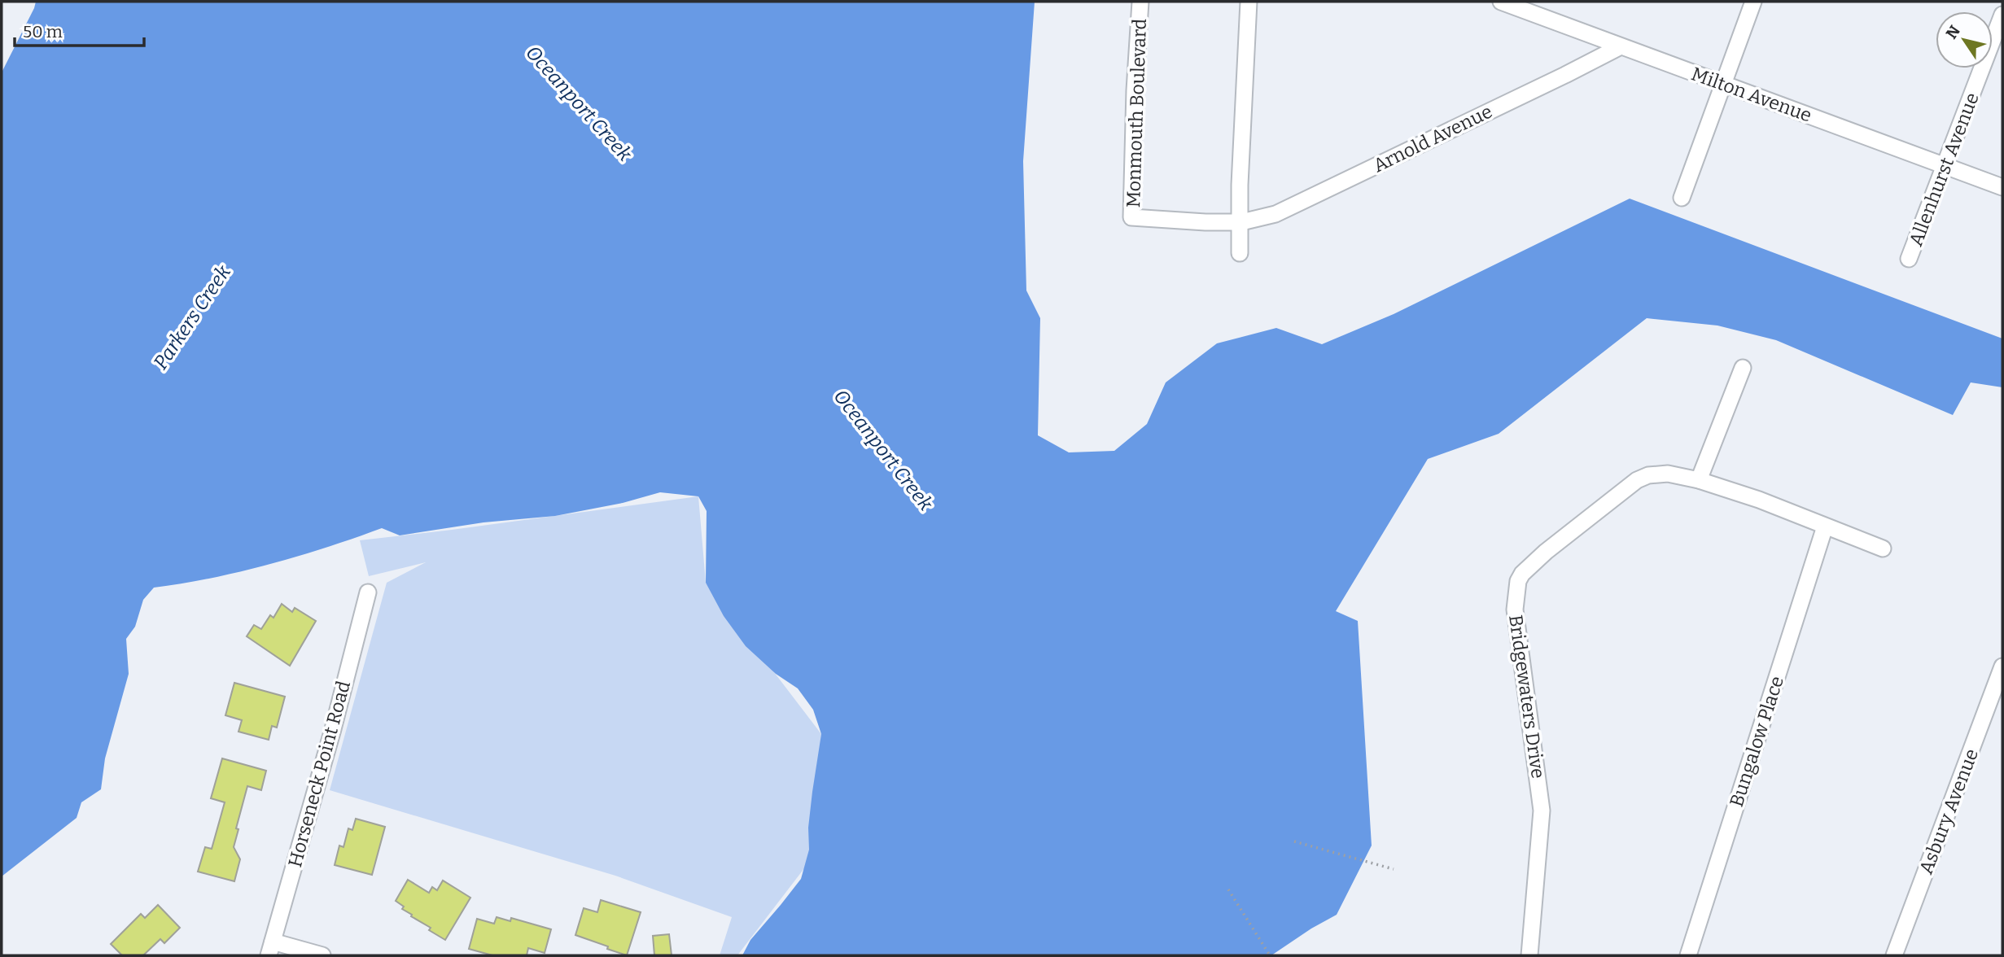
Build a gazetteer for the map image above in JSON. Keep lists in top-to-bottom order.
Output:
{
  "streets": {
    "street": [
      "Milton Avenue",
      "Monmouth Boulevard",
      "Arnold Avenue",
      "Allenhurst Avenue",
      "Bridgewaters Drive",
      "Bungalow Place",
      "Horseneck Point Road",
      "Asbury Avenue"
    ]
  },
  "crossings": [
    ["Milton Avenue", "Arnold Avenue"],
    ["Milton Avenue", "Allenhurst Avenue"],
    ["Monmouth Boulevard", "Arnold Avenue"],
    ["Bridgewaters Drive", "Bungalow Place"]
  ],
  "water": ["Oceanport Creek", "Parkers Creek"],
  "scale_bar": "50 m",
  "north": "top left"
}
